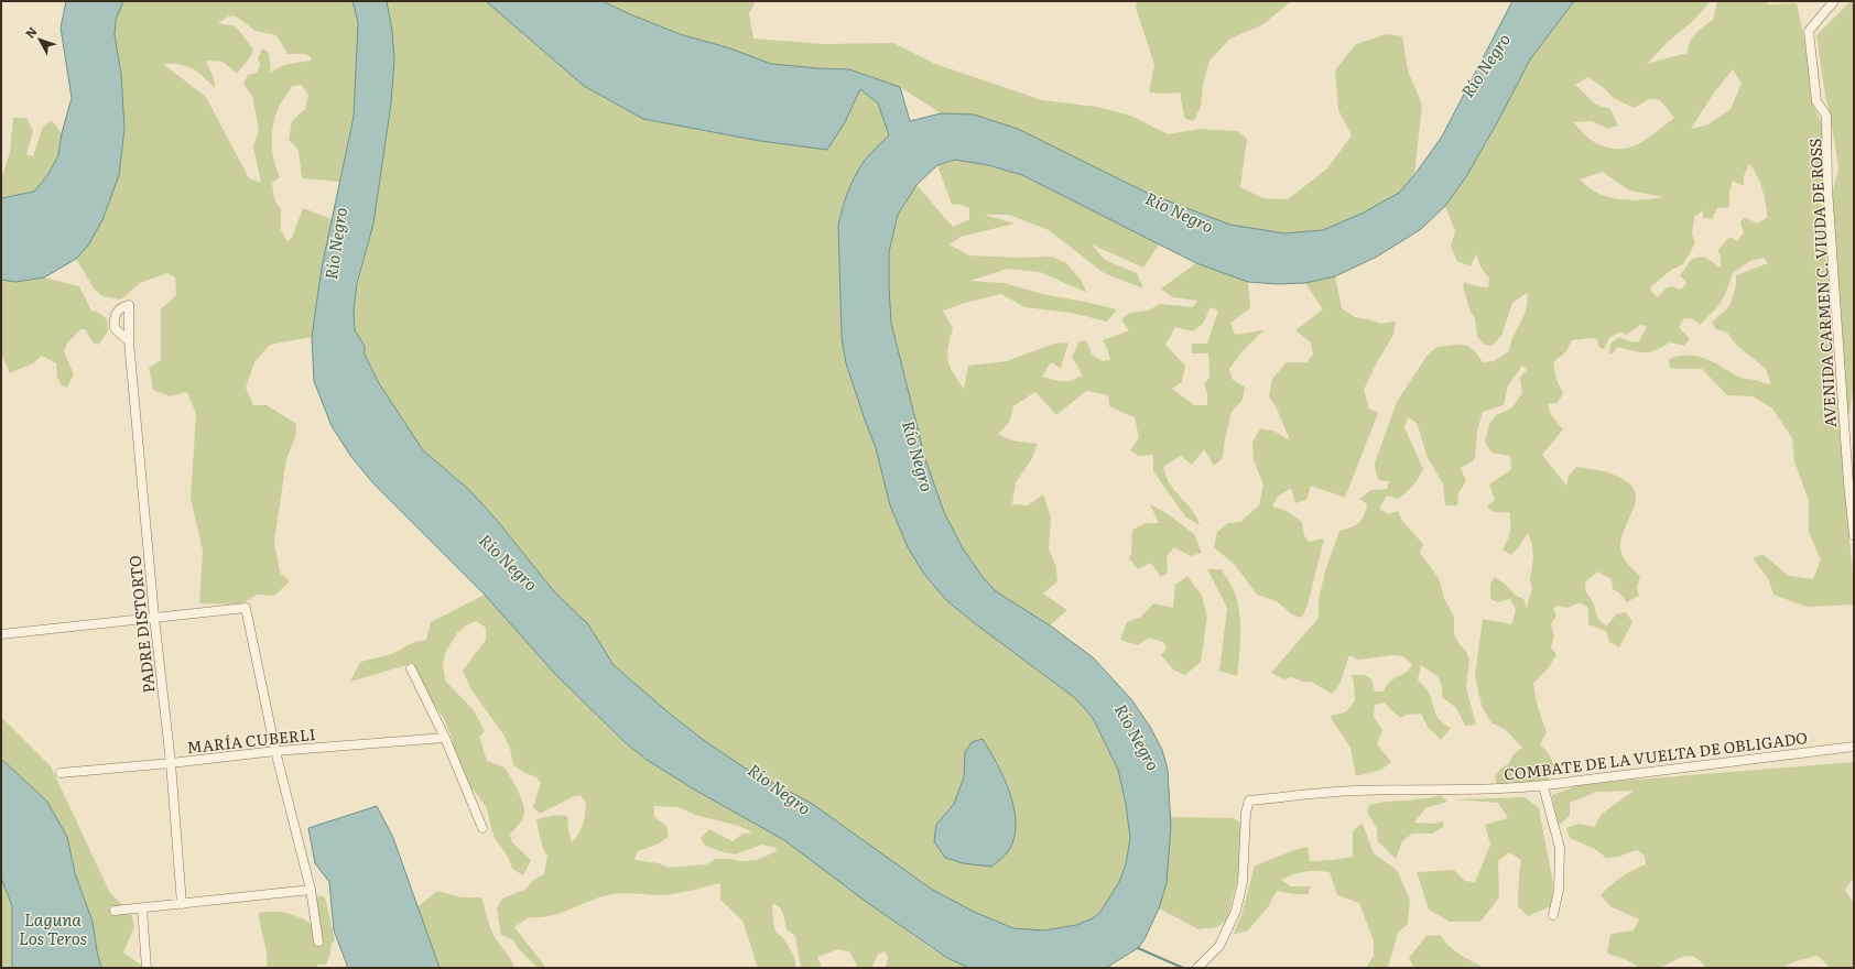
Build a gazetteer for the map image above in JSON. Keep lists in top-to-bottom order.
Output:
{
  "streets": {
    "street": [
      "AVENIDA CARMEN C. VIUDA DE ROSS",
      "PADRE DISTORTO",
      "MARÍA CUBERLI",
      "COMBATE DE LA VUELTA DE OBLIGADO"
    ]
  },
  "crossings": [
    ["PADRE DISTORTO", "MARÍA CUBERLI"]
  ],
  "water": ["Río Negro", "Laguna Los Teros"],
  "north": "top left"
}
